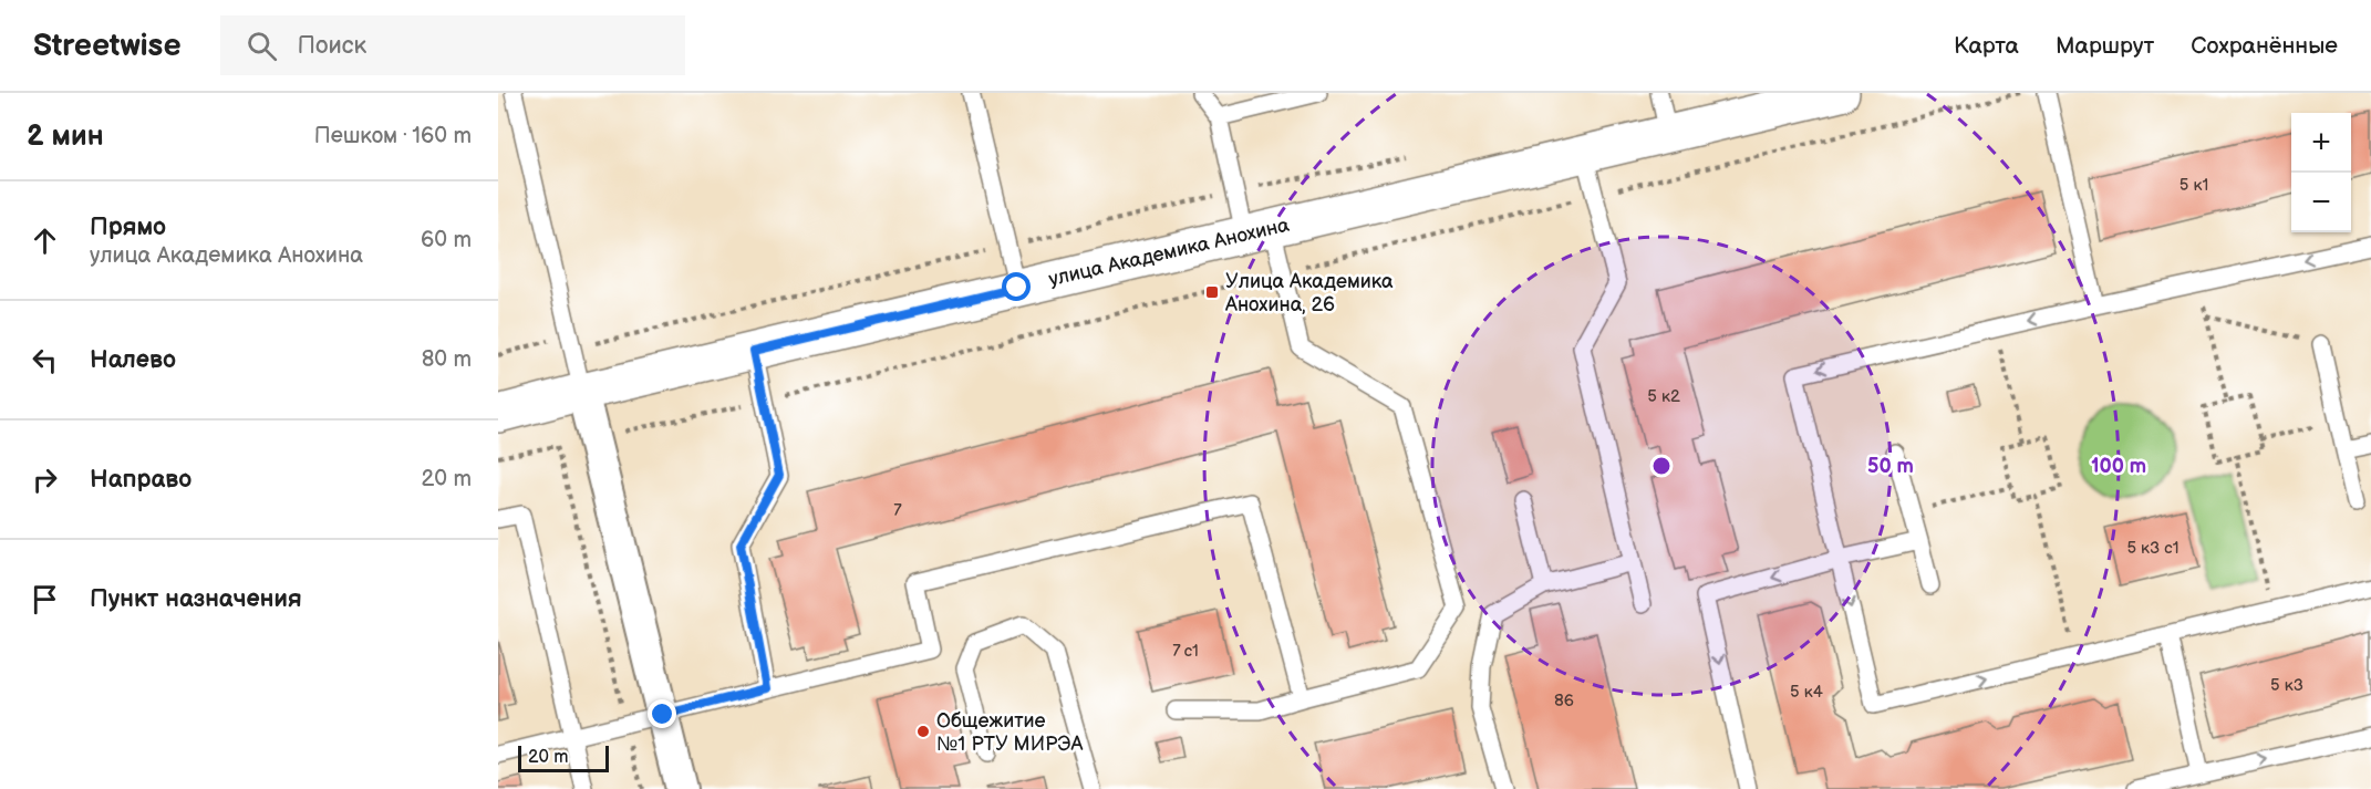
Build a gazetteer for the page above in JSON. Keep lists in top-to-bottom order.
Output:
{
  "streets": {
    "street": ["улица Академика Анохина"]
  },
  "places": {
    "transit": ["Улица Академика Анохина, 26"],
    "other": ["Общежитие №1 РТУ МИРЭА"]
  },
  "house_numbers": [
    "5 к1",
    "5 к2",
    "7",
    "5 к3 с1",
    "7 с1",
    "5 к3",
    "5 к4",
    "86"
  ],
  "scale_bar": "20 m",
  "page": {
    "header": "Streetwise",
    "search": "Поиск",
    "nav": ["Карта", "Маршрут", "Сохранённые"],
    "heading": ["2 мин", "Пешком · 160 m"],
    "map_buttons": ["+", "−"],
    "list": [
      ["Прямо", "улица Академика Анохина", "60 m"],
      ["Налево", "80 m"],
      ["Направо", "20 m"],
      "Пункт назначения"
    ],
    "scale": "20 m"
  },
  "rings": ["50 m", "100 m"]
}
